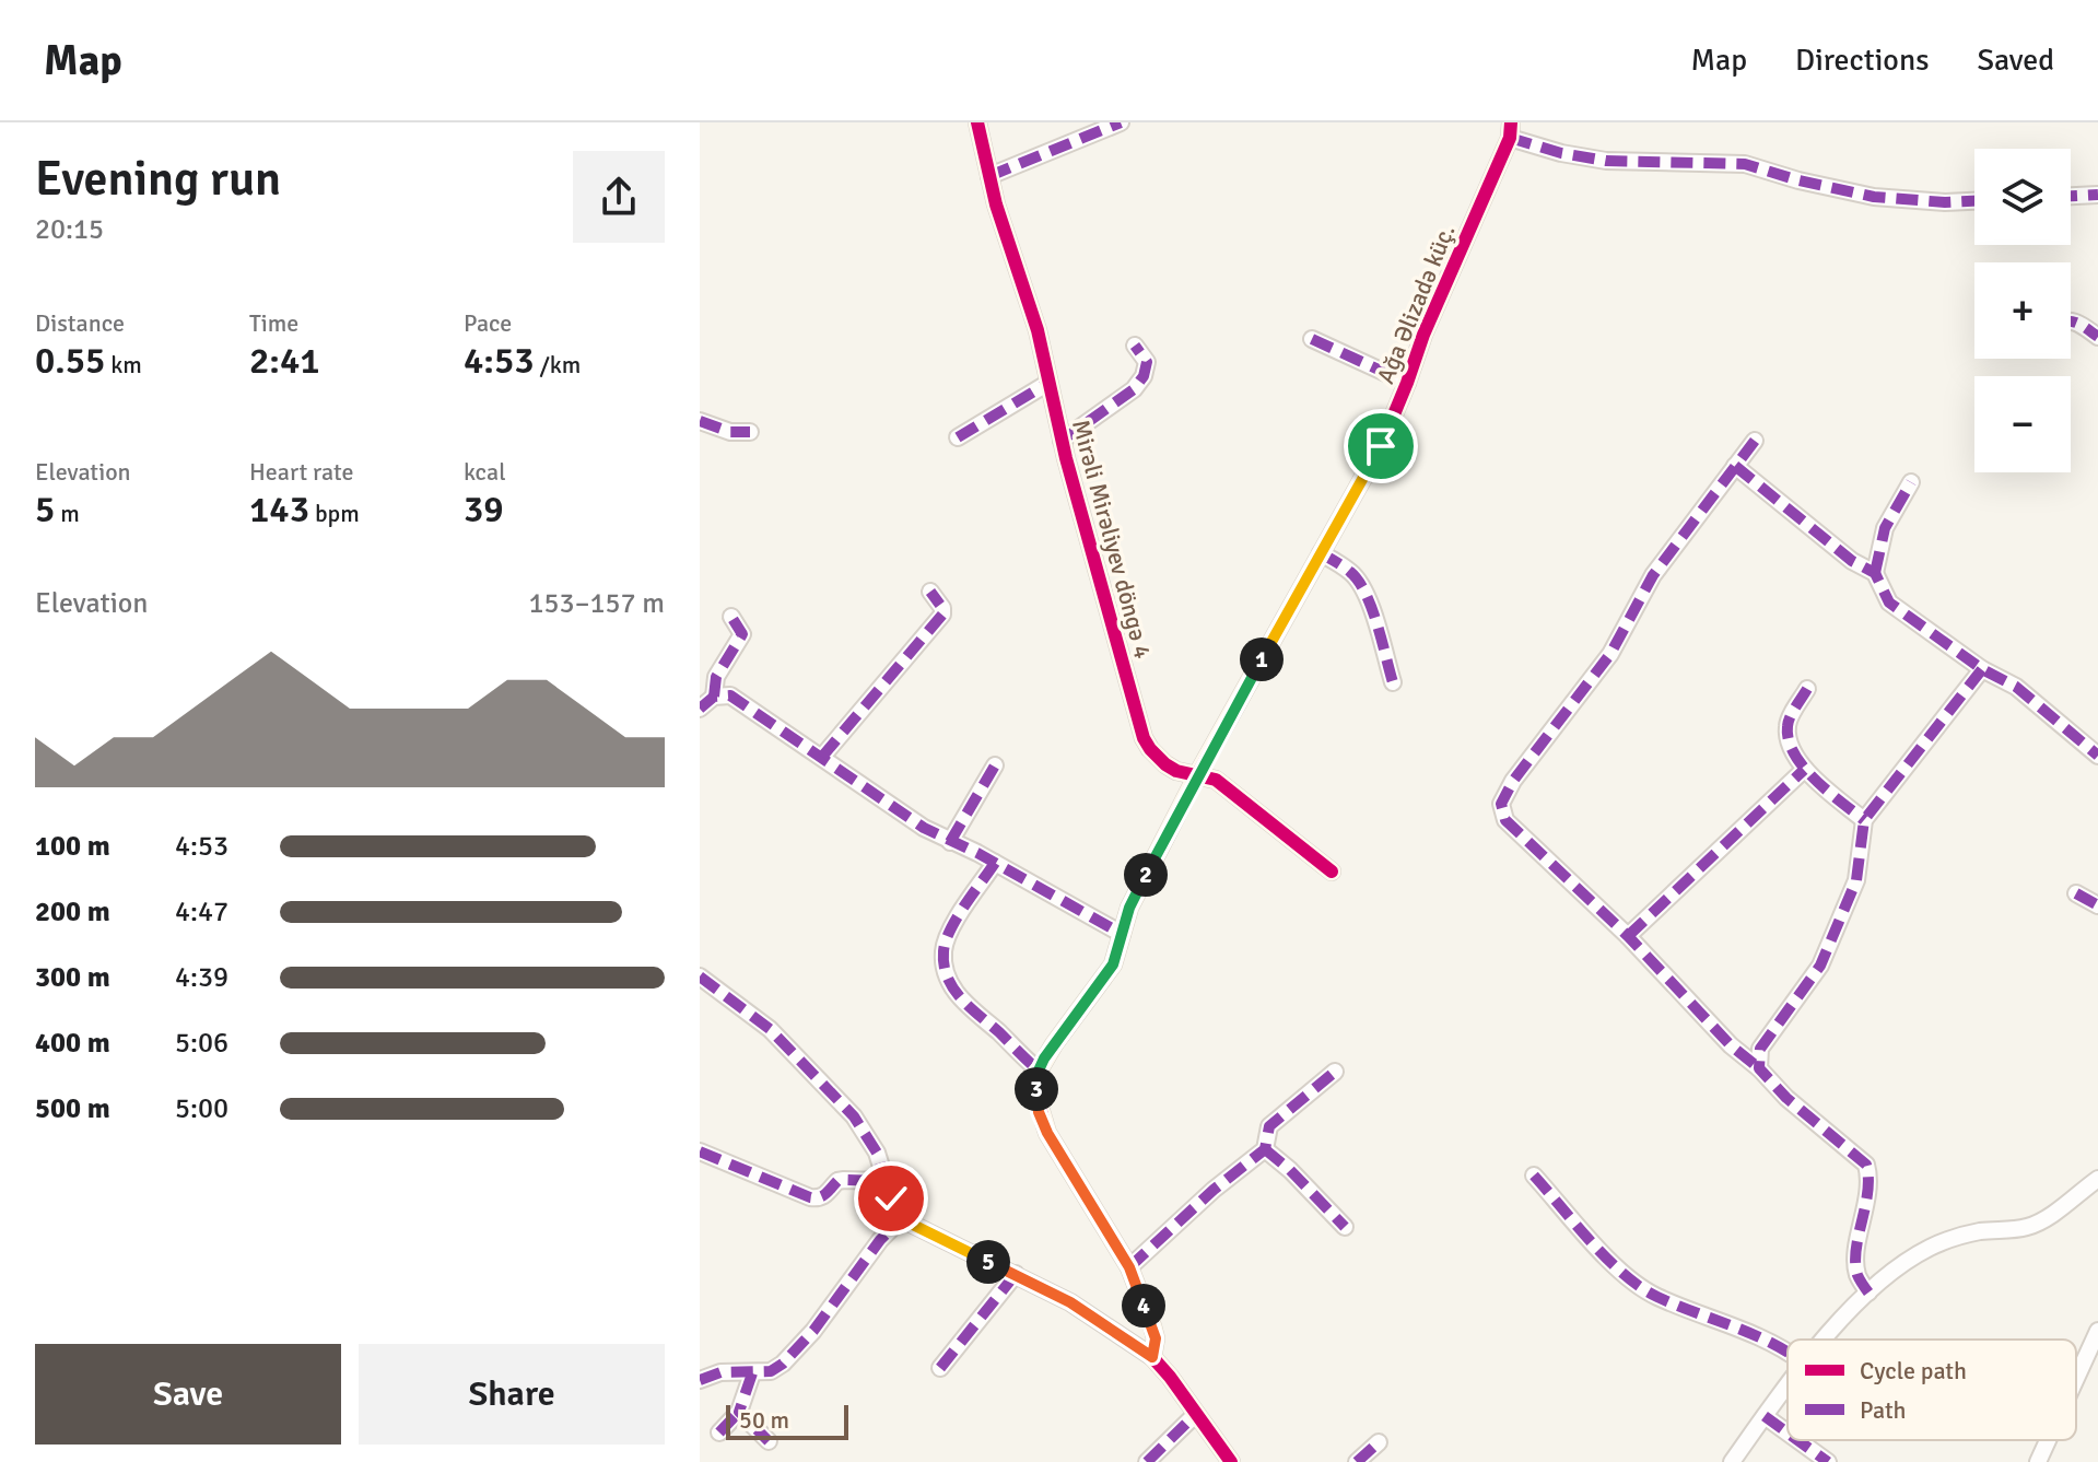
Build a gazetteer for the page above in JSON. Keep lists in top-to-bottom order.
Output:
{
  "streets": {
    "street": ["Ağa Əlizadə küç.", "Mirəli Mirəliyev döngə 4"]
  },
  "crossings": [
    ["Ağa Əlizadə küç.", "Mirəli Mirəliyev döngə 4"]
  ],
  "legend": ["Cycle path", "Path"],
  "scale_bar": "50 m",
  "page": {
    "header": "Map",
    "nav": ["Map", "Directions", "Saved"],
    "heading": ["Evening run", "20:15"],
    "map_buttons": ["+", "−"],
    "stats": [
      ["Distance", "0.55 km"],
      ["Time", "2:41"],
      ["Pace", "4:53 /km"],
      ["Elevation", "5 m"],
      ["Heart rate", "143 bpm"],
      ["kcal", "39"]
    ],
    "chart": ["Elevation", "153–157 m"],
    "pins": [
      "1",
      "2",
      "3",
      "5",
      "4"
    ],
    "list": [
      {
        "name": "100 m",
        "note": "4:53"
      },
      {
        "name": "200 m",
        "note": "4:47"
      },
      {
        "name": "300 m",
        "note": "4:39"
      },
      {
        "name": "400 m",
        "note": "5:06"
      },
      {
        "name": "500 m",
        "note": "5:00"
      }
    ],
    "buttons": ["Save", "Share"],
    "scale": "50 m"
  }
}
